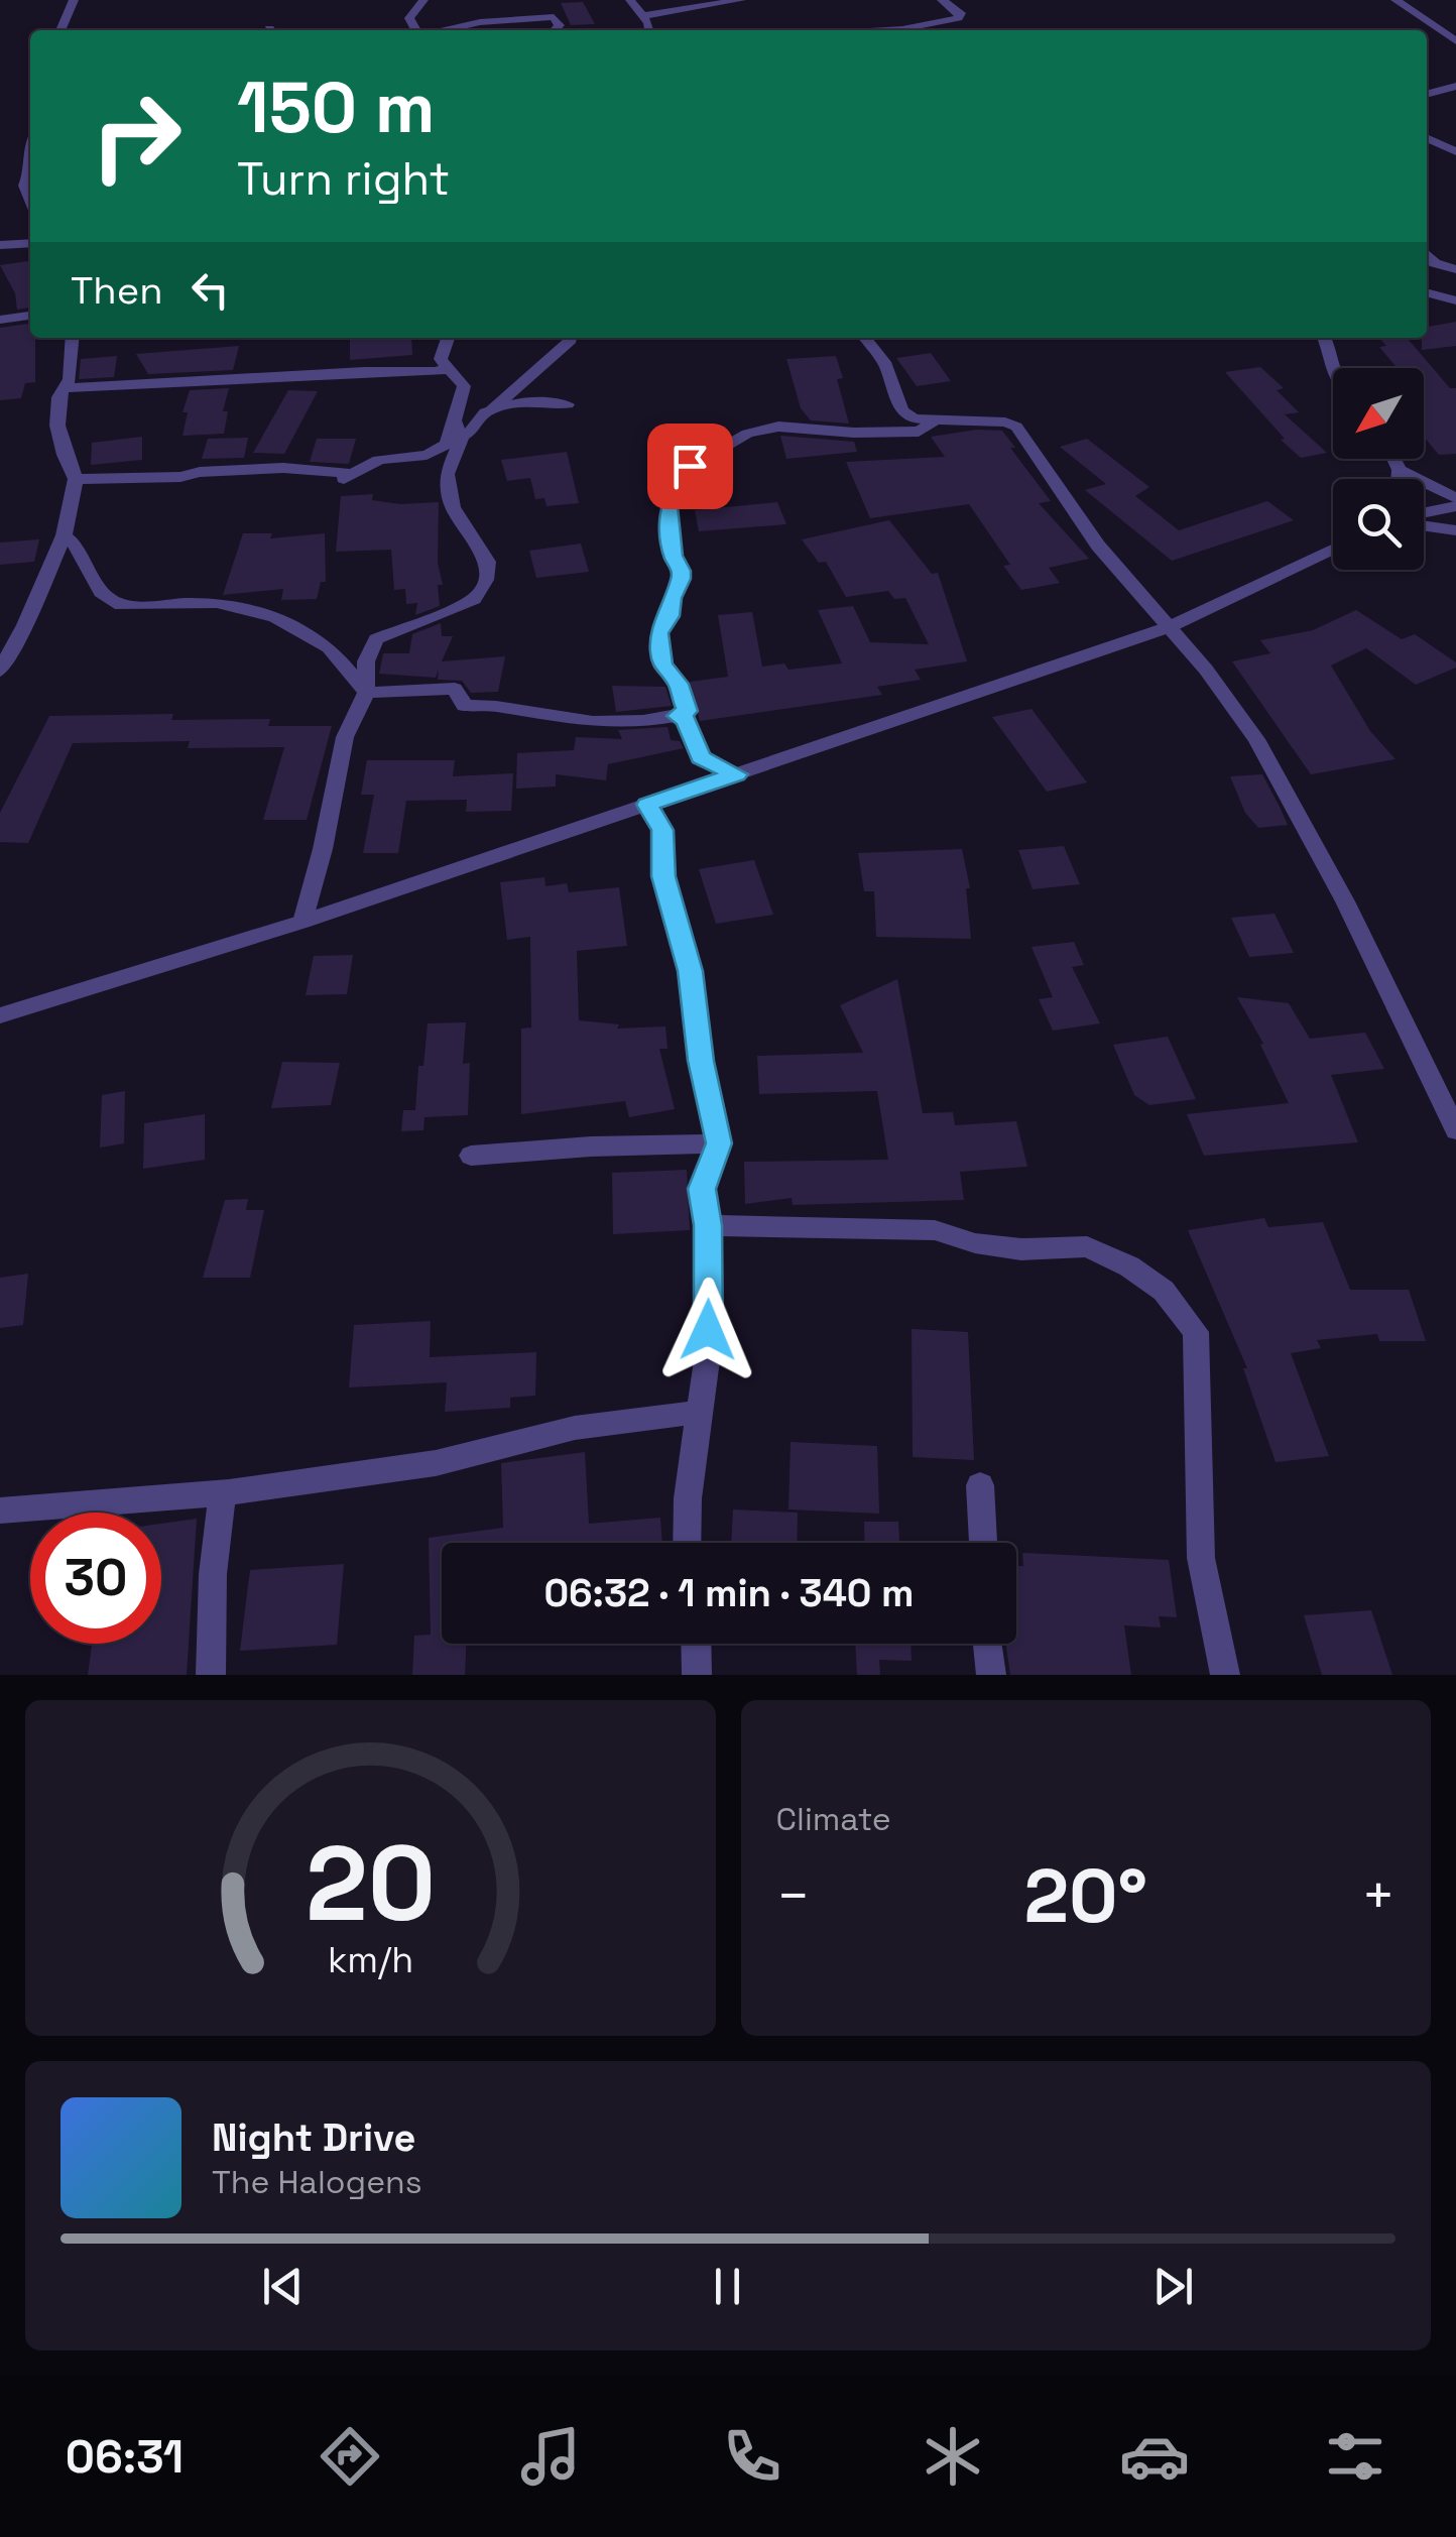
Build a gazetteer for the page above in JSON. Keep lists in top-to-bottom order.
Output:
{
  "north": "bottom left",
  "page": {
    "turn": ["150 m", "Turn right"],
    "then": "Then",
    "limit": "30",
    "trip": "06:32 · 1 min · 340 m",
    "tile": "Climate",
    "heat": ["−", "20°", "+"],
    "song": ["Night Drive", "The Halogens"],
    "tabs": "06:31",
    "gauge": ["20", "km/h"]
  }
}
